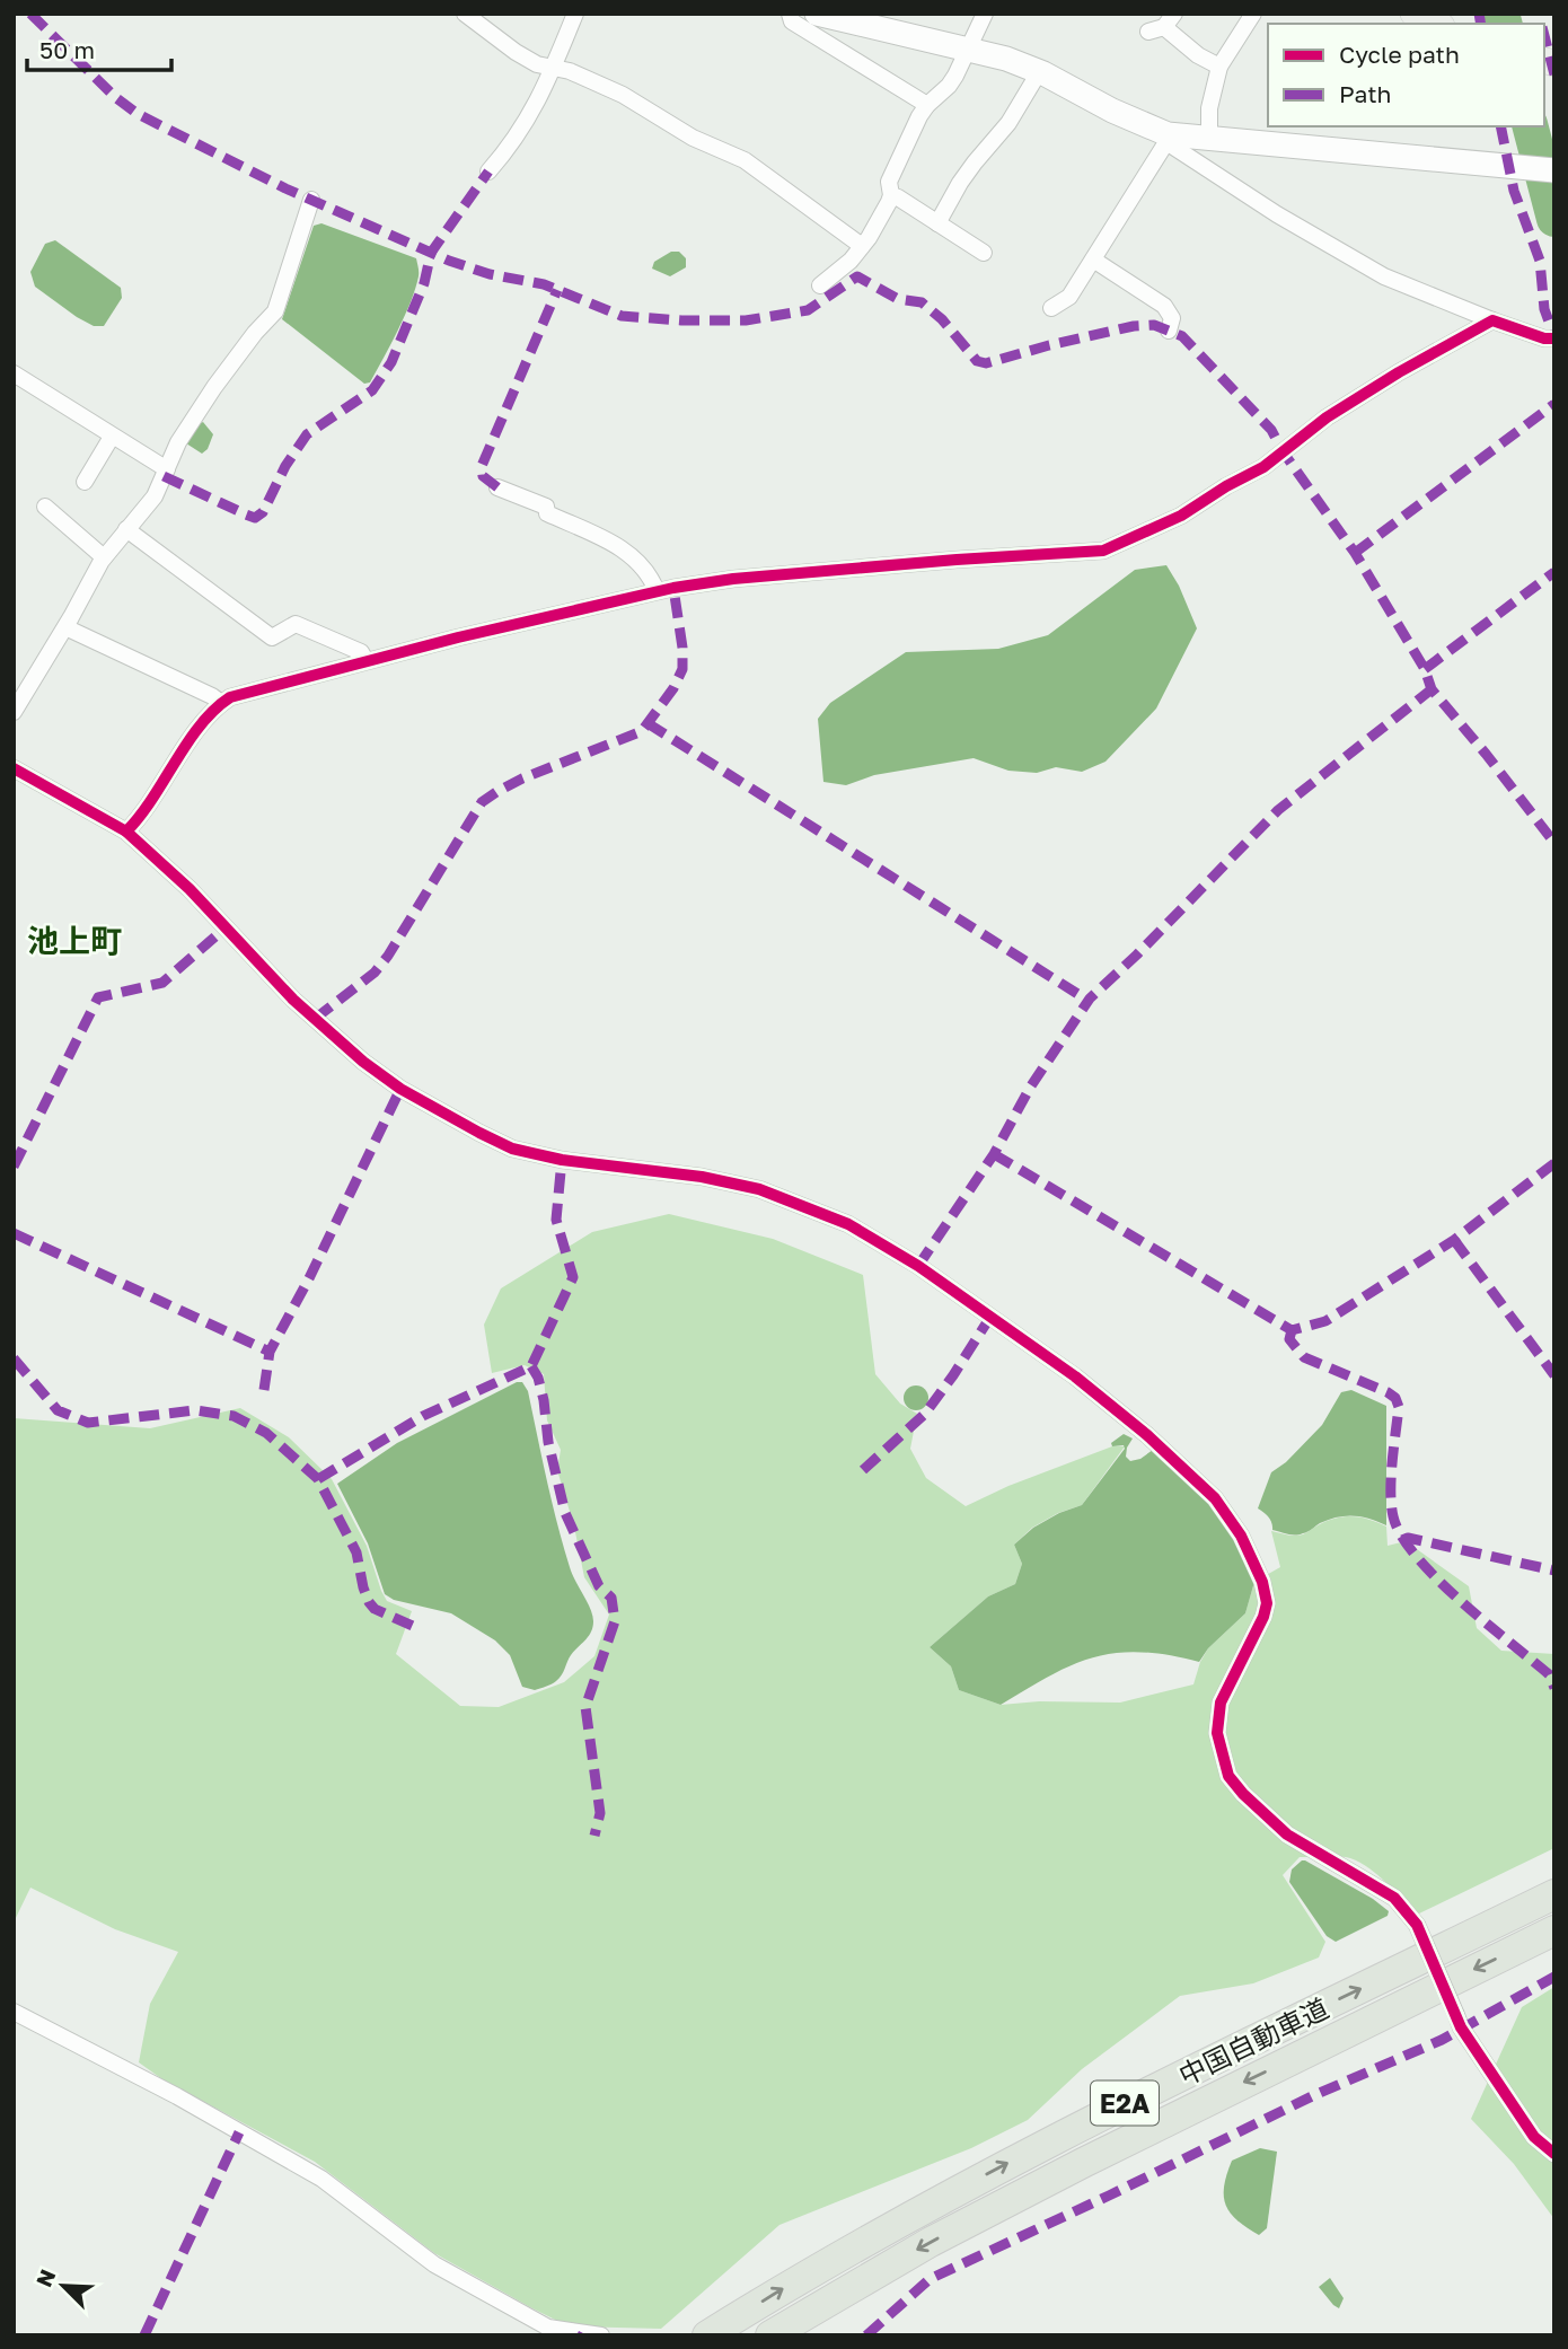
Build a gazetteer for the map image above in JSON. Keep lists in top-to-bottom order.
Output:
{
  "streets": {
    "highway": ["中国自動車道", "E2A"]
  },
  "districts": ["池上町"],
  "legend": ["Cycle path", "Path"],
  "scale_bar": "50 m",
  "north": "top left"
}
